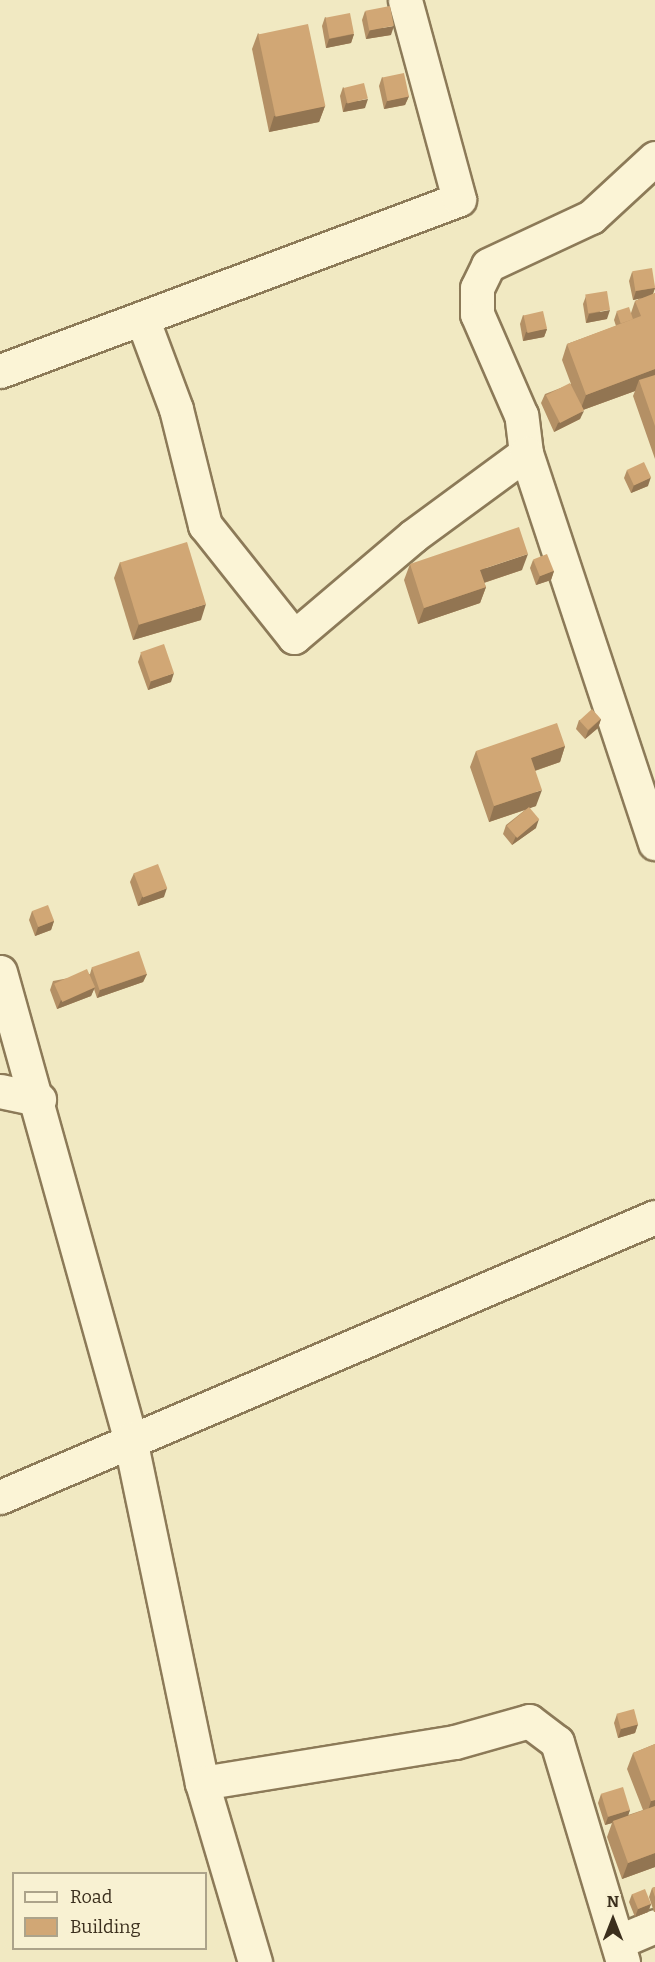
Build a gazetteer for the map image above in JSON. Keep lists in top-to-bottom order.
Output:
{
  "legend": ["Road", "Building"],
  "north": "top"
}
